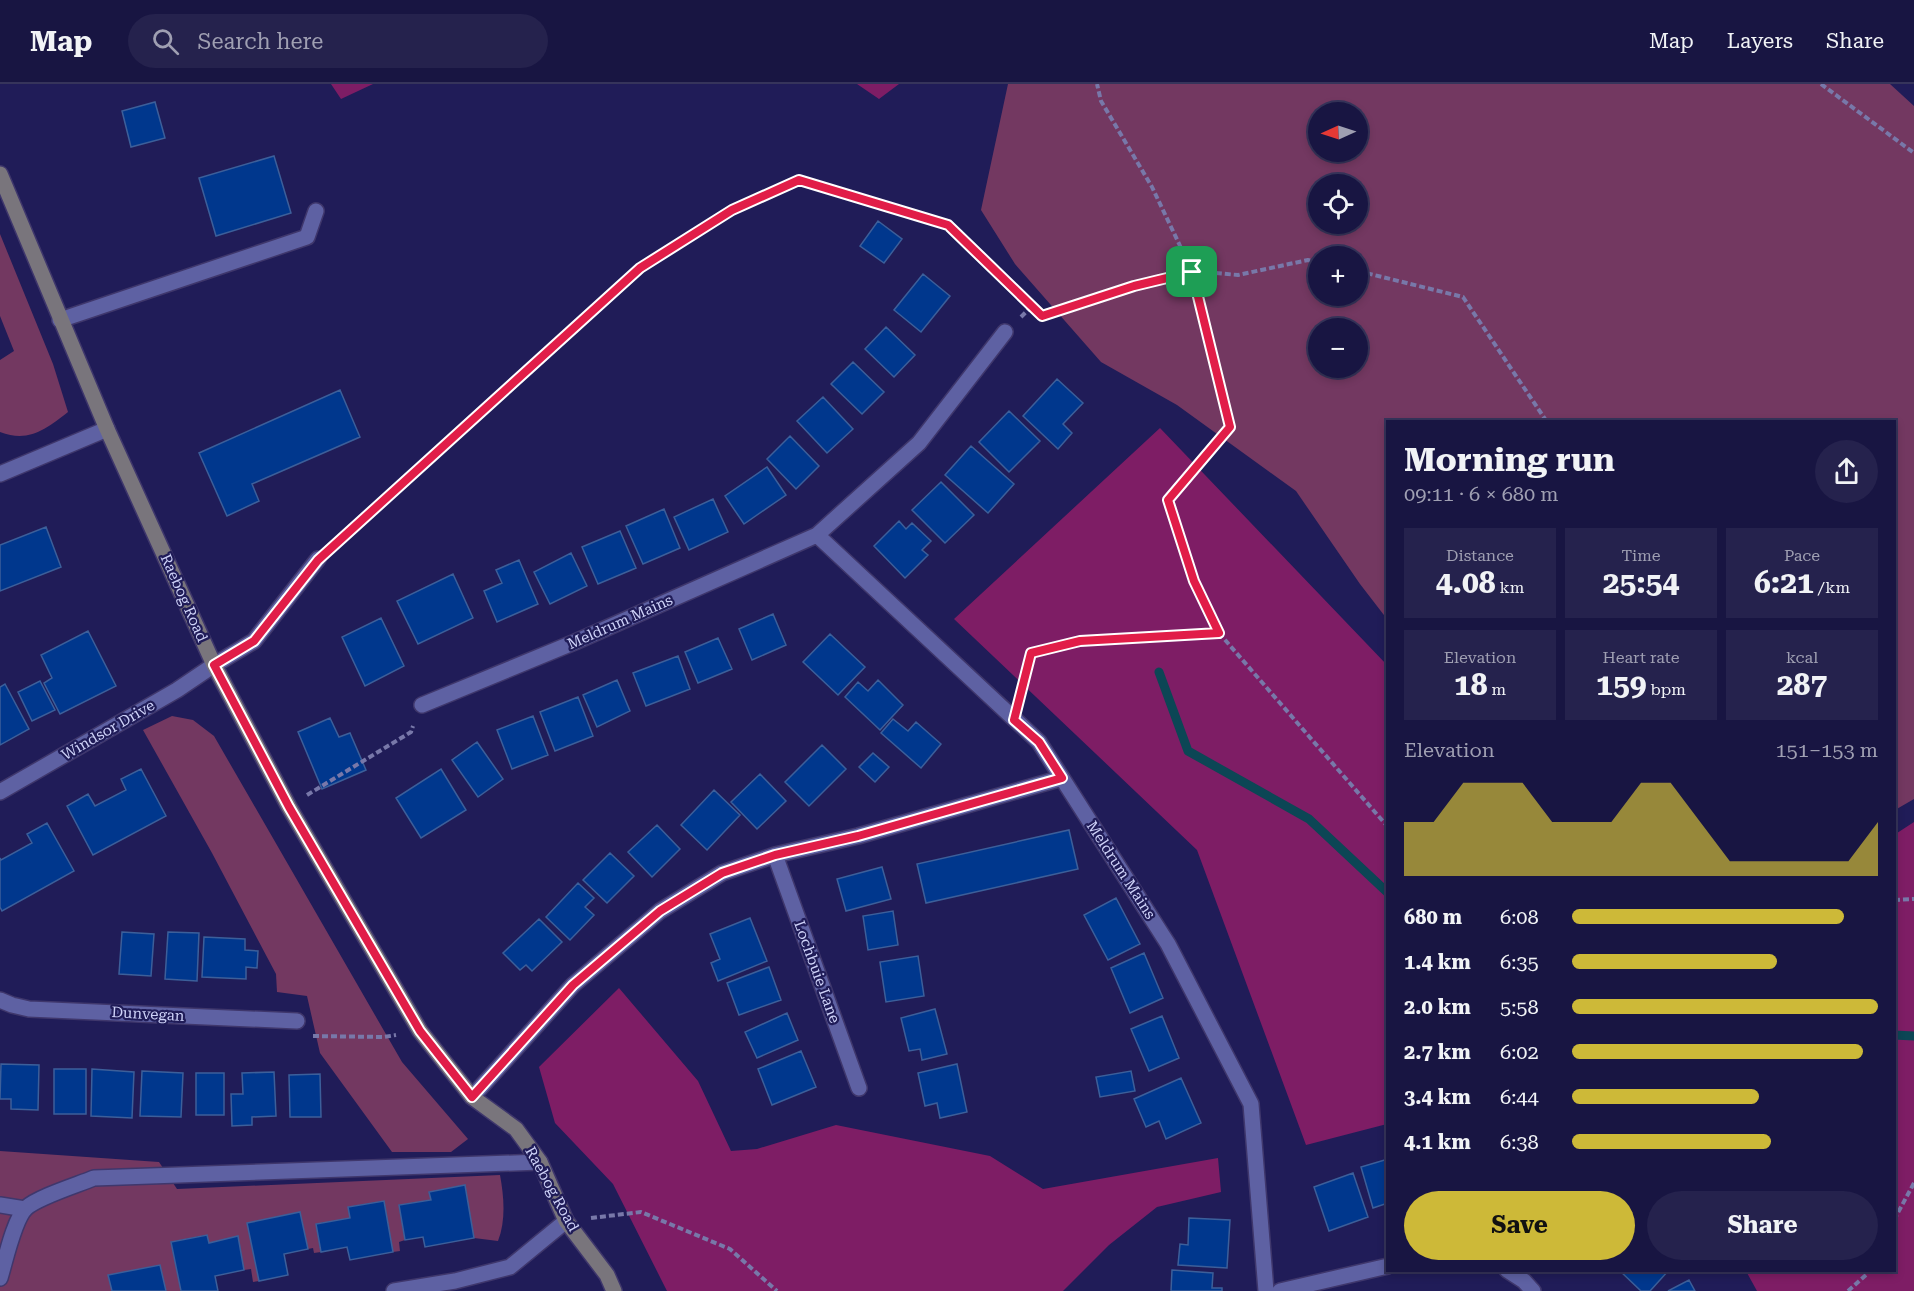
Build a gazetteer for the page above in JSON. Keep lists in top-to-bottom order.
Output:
{
  "streets": {
    "main road": ["Raebog Road"],
    "street": [
      "Meldrum Mains",
      "Windsor Drive",
      "Lochbuie Lane",
      "Dunvegan"
    ]
  },
  "crossings": [
    ["Raebog Road", "Windsor Drive"]
  ],
  "north": "left",
  "page": {
    "header": "Map",
    "search": "Search here",
    "nav": ["Map", "Layers", "Share"],
    "map_buttons": ["+", "−"],
    "heading": ["Morning run", "09:11 · 6 × 680 m"],
    "stats": [
      ["Distance", "4.08 km"],
      ["Time", "25:54"],
      ["Pace", "6:21 /km"],
      ["Elevation", "18 m"],
      ["Heart rate", "159 bpm"],
      ["kcal", "287"]
    ],
    "chart": ["Elevation", "151–153 m"],
    "list": [
      {
        "name": "680 m",
        "note": "6:08"
      },
      {
        "name": "1.4 km",
        "note": "6:35"
      },
      {
        "name": "2.0 km",
        "note": "5:58"
      },
      {
        "name": "2.7 km",
        "note": "6:02"
      },
      {
        "name": "3.4 km",
        "note": "6:44"
      },
      {
        "name": "4.1 km",
        "note": "6:38"
      }
    ],
    "buttons": ["Save", "Share"]
  }
}
